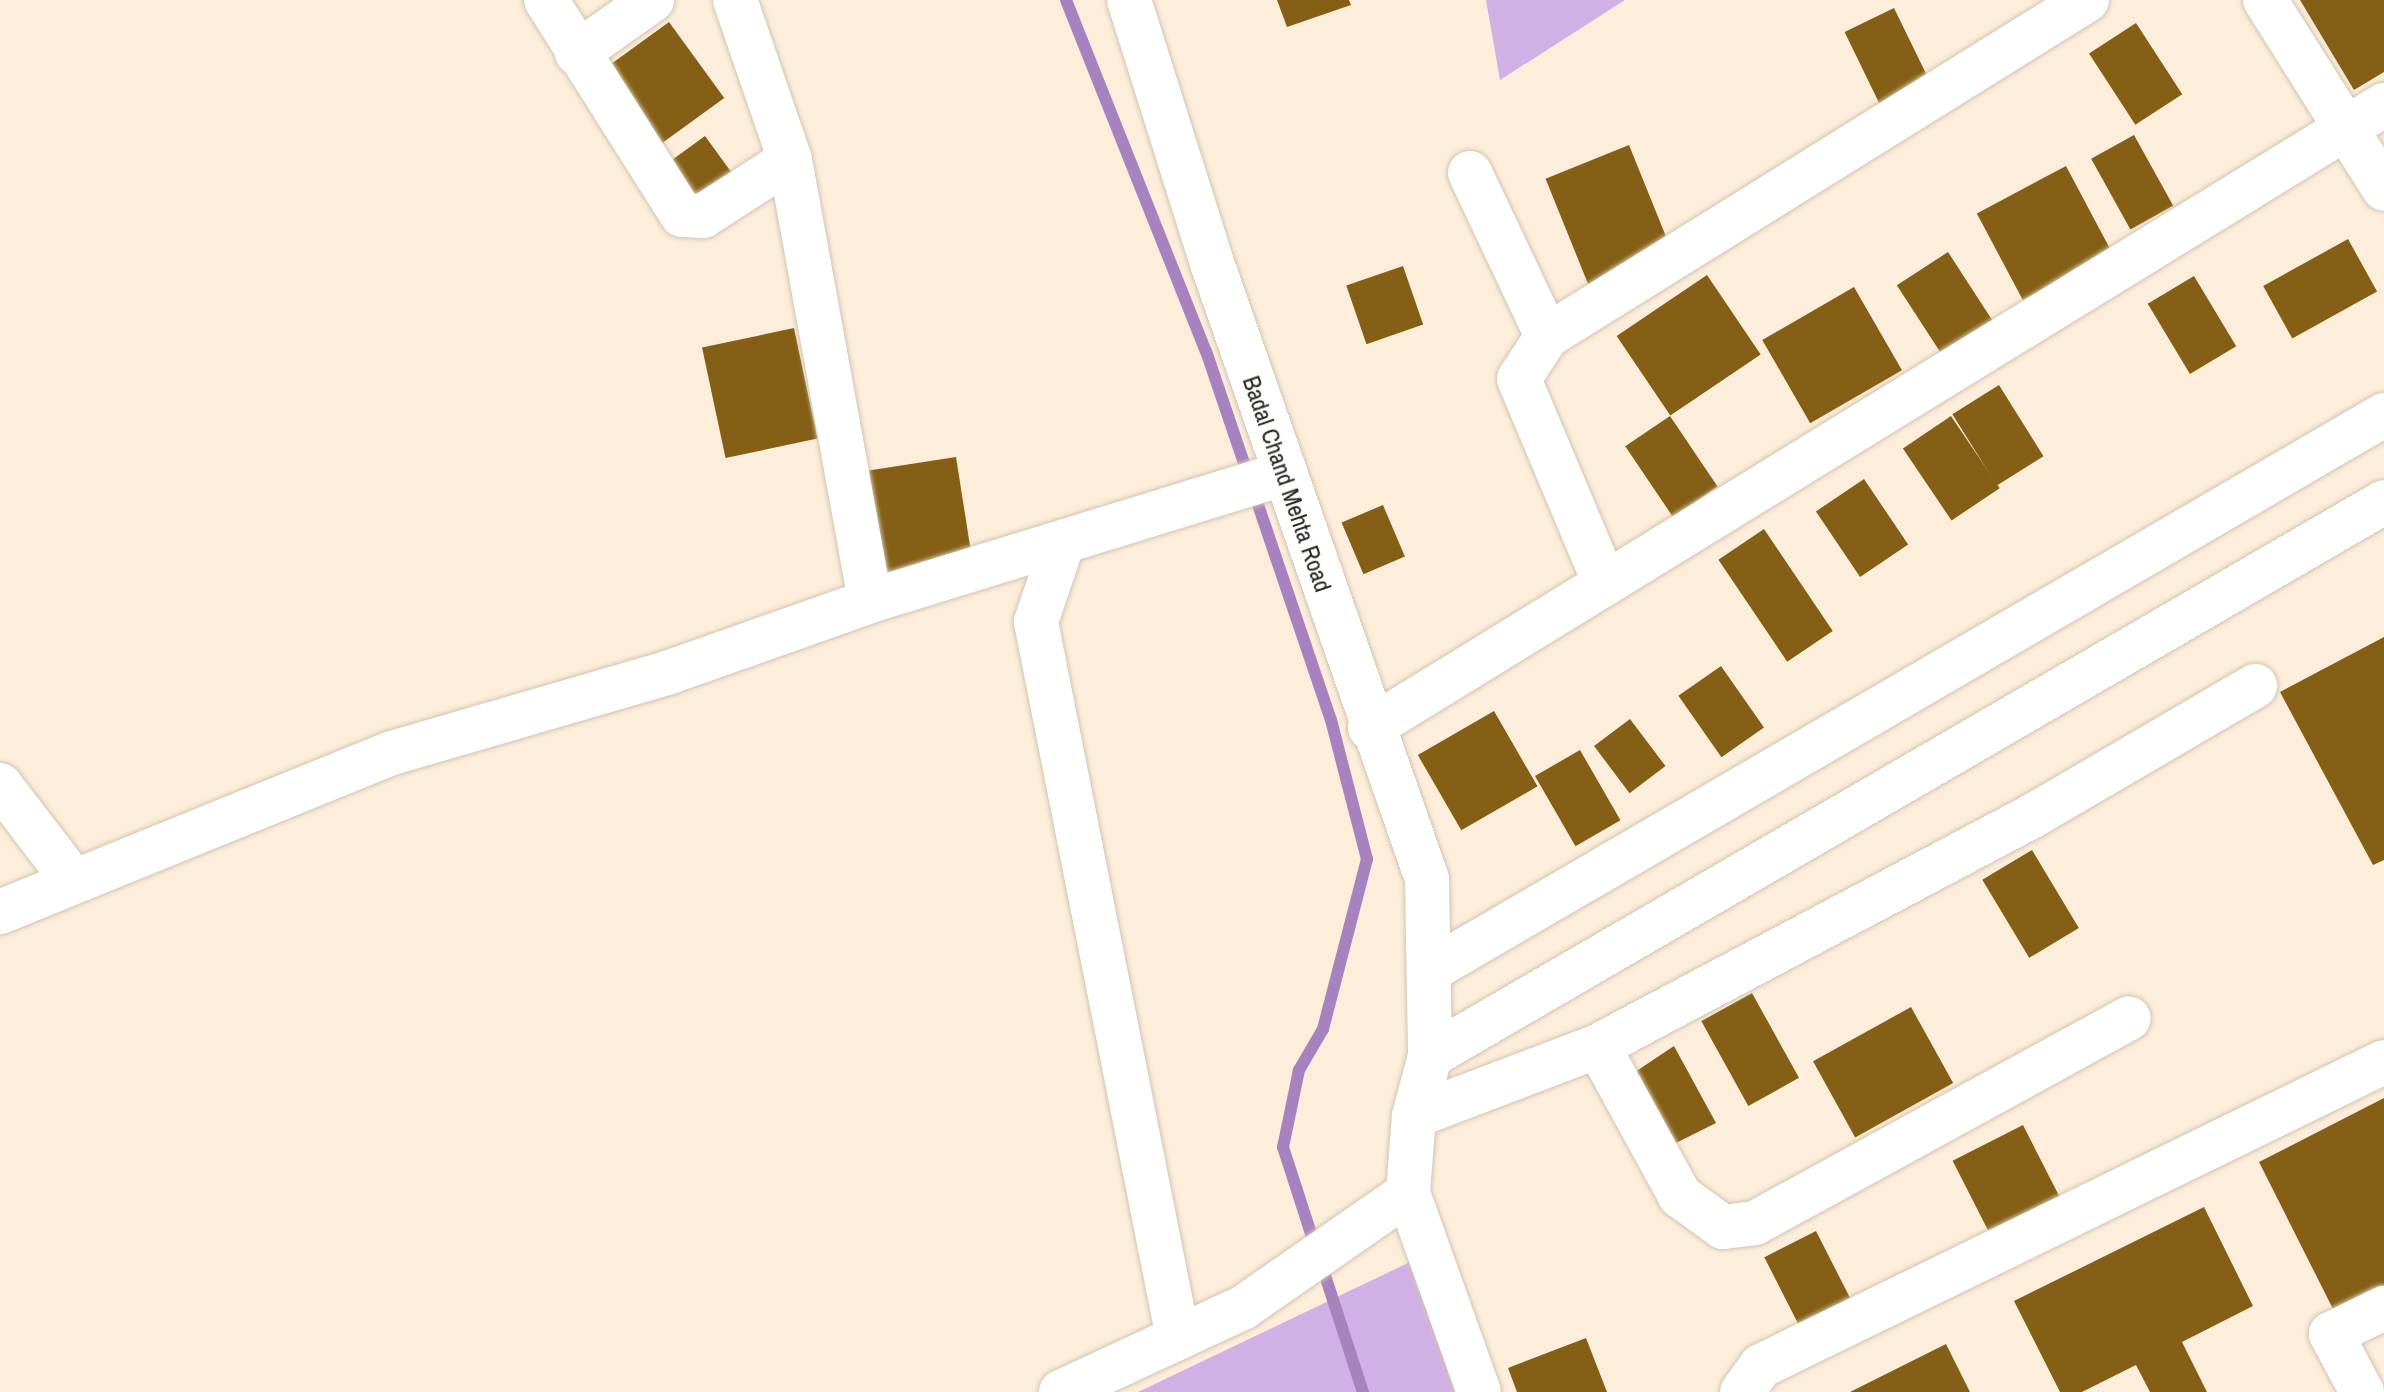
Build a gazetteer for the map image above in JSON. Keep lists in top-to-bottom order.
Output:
{
  "streets": {
    "street": ["Badal Chand Mehta Road"]
  }
}
